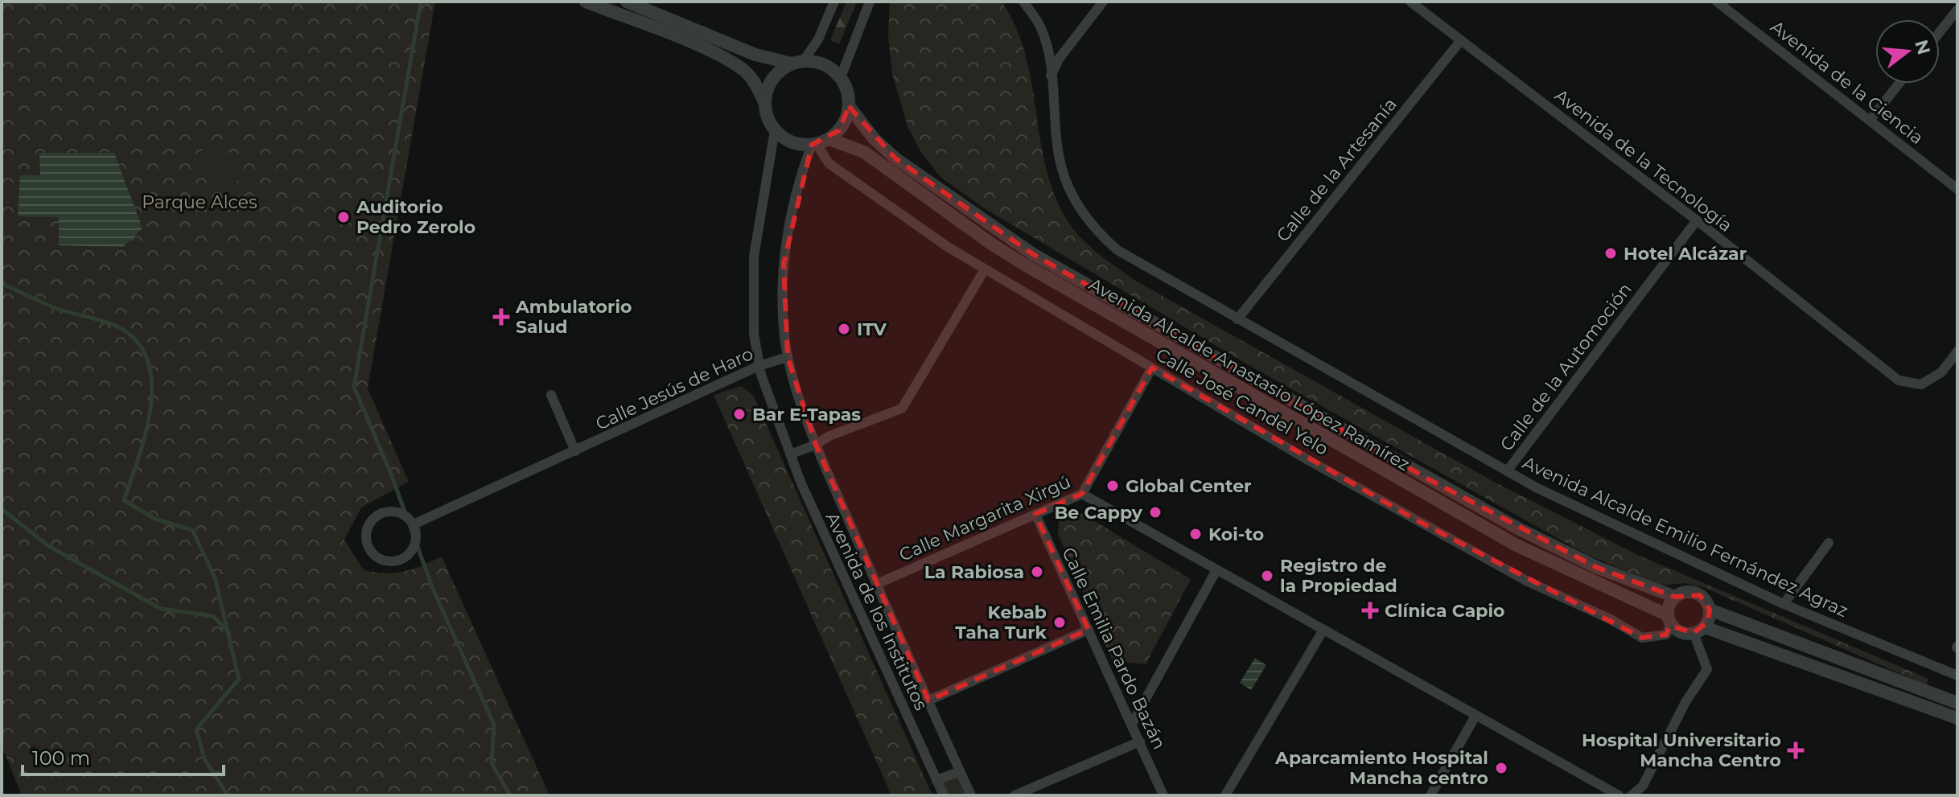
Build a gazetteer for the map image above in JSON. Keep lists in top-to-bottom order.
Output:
{
  "streets": {
    "street": [
      "Avenida de la Ciencia",
      "Avenida de la Tecnología",
      "Calle de la Artesanía",
      "Calle de la Automoción",
      "Avenida Alcalde Anastasio López Ramírez",
      "Calle Jesús de Haro",
      "Calle José Candel Yelo",
      "Calle Margarita Xirgú",
      "Avenida Alcalde Emilio Fernández Agraz",
      "Avenida de los Institutos",
      "Calle Emilia Pardo Bazán"
    ]
  },
  "crossings": [
    ["Avenida de la Tecnología", "Calle de la Artesanía"],
    ["Avenida de la Tecnología", "Calle de la Automoción"],
    ["Calle de la Artesanía", "Avenida Alcalde Emilio Fernández Agraz"],
    ["Calle de la Automoción", "Avenida Alcalde Emilio Fernández Agraz"],
    ["Avenida Alcalde Anastasio López Ramírez", "Calle José Candel Yelo"],
    ["Avenida Alcalde Anastasio López Ramírez", "Avenida de los Institutos"],
    ["Calle Jesús de Haro", "Avenida de los Institutos"],
    ["Calle José Candel Yelo", "Calle Margarita Xirgú"],
    ["Calle José Candel Yelo", "Avenida de los Institutos"],
    ["Calle Margarita Xirgú", "Avenida de los Institutos"],
    ["Calle Margarita Xirgú", "Calle Emilia Pardo Bazán"]
  ],
  "parks": ["Parque Alces"],
  "places": {
    "other": [
      "Auditorio Pedro Zerolo",
      "Hotel Alcázar",
      "ITV",
      "Bar E-Tapas",
      "Global Center",
      "Be Cappy",
      "Koi-to",
      "La Rabiosa",
      "Registro de la Propiedad",
      "Kebab Taha Turk",
      "Aparcamiento Hospital Mancha centro"
    ],
    "health": ["Ambulatorio Salud", "Clínica Capio", "Hospital Universitario Mancha Centro"]
  },
  "scale_bar": "100 m",
  "north": "right"
}
